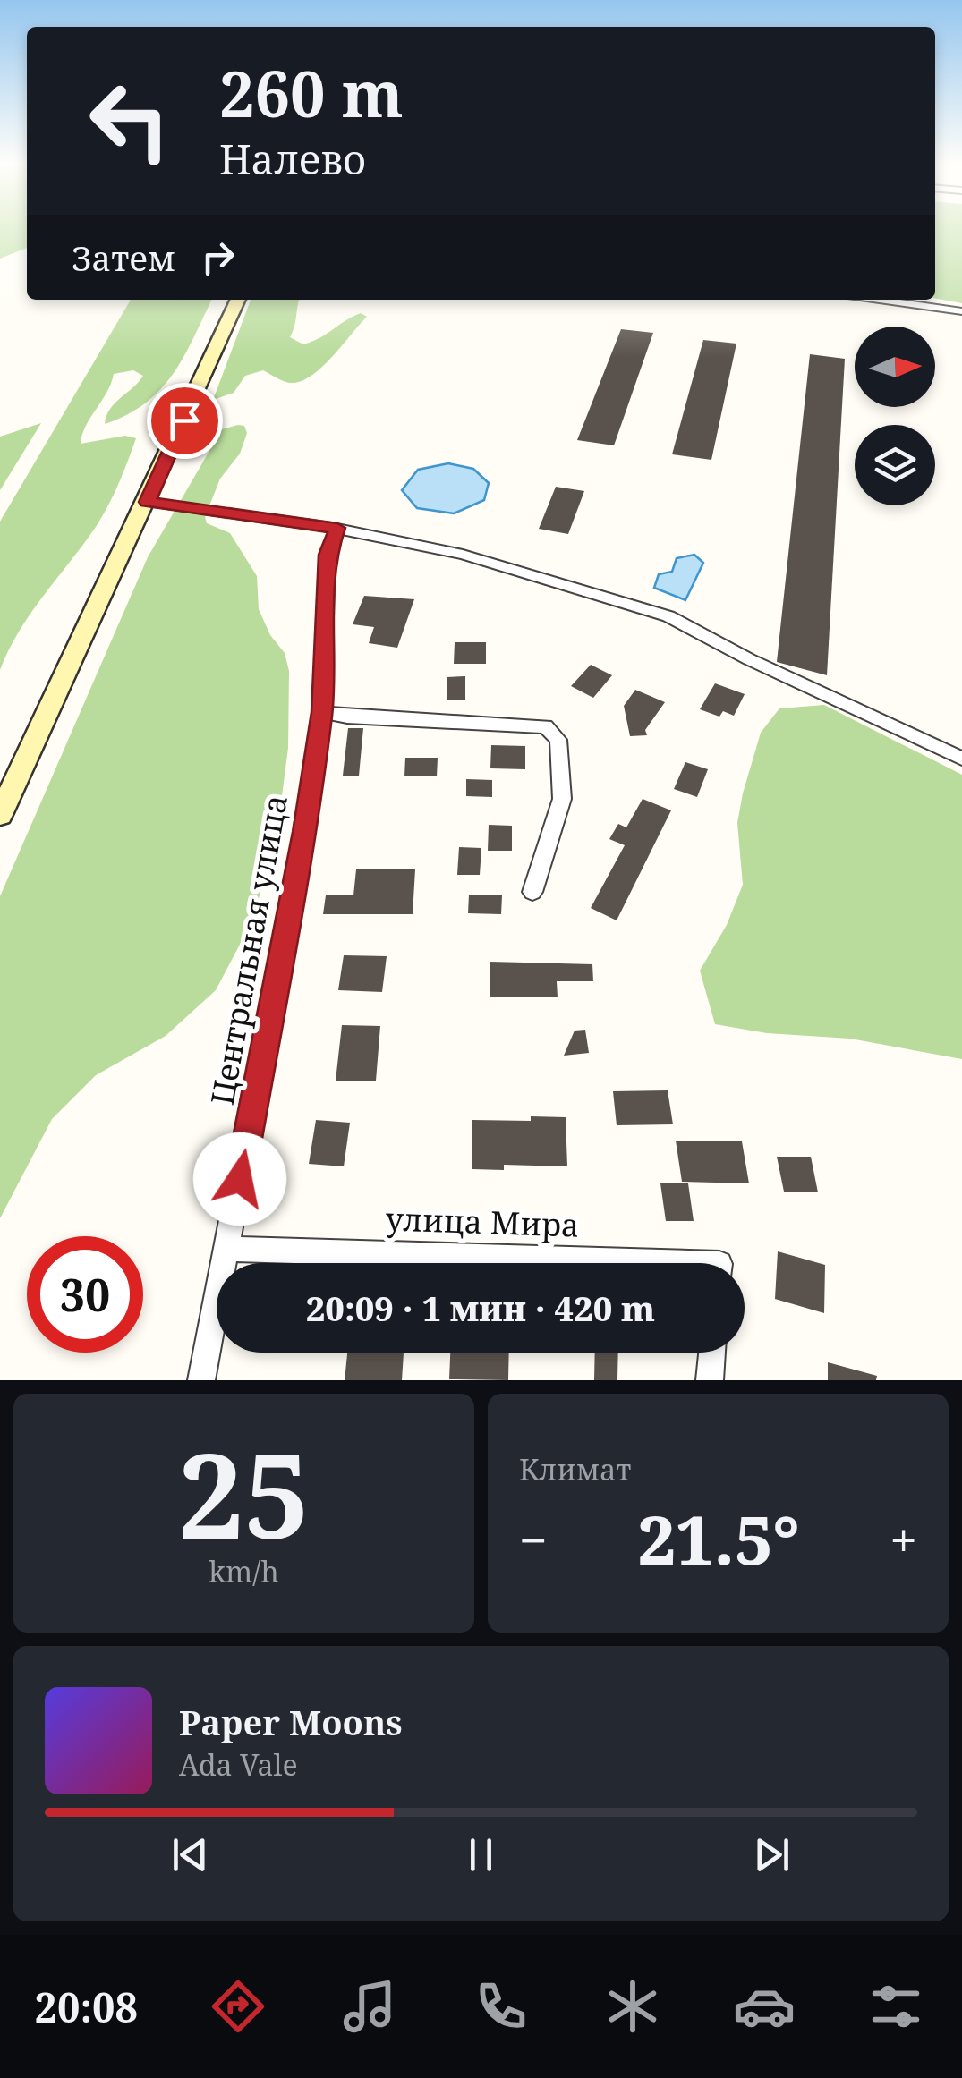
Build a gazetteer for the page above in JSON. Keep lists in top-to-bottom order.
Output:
{
  "streets": {
    "street": ["Центральная улица", "улица Мира"]
  },
  "crossings": [
    ["Центральная улица", "улица Мира"]
  ],
  "north": "right",
  "page": {
    "turn": ["260 m", "Налево"],
    "then": "Затем",
    "limit": "30",
    "trip": "20:09 · 1 мин · 420 m",
    "tile": [
      ["25", "km/h"],
      "Климат"
    ],
    "heat": ["−", "21.5°", "+"],
    "song": ["Paper Moons", "Ada Vale"],
    "tabs": "20:08"
  }
}
